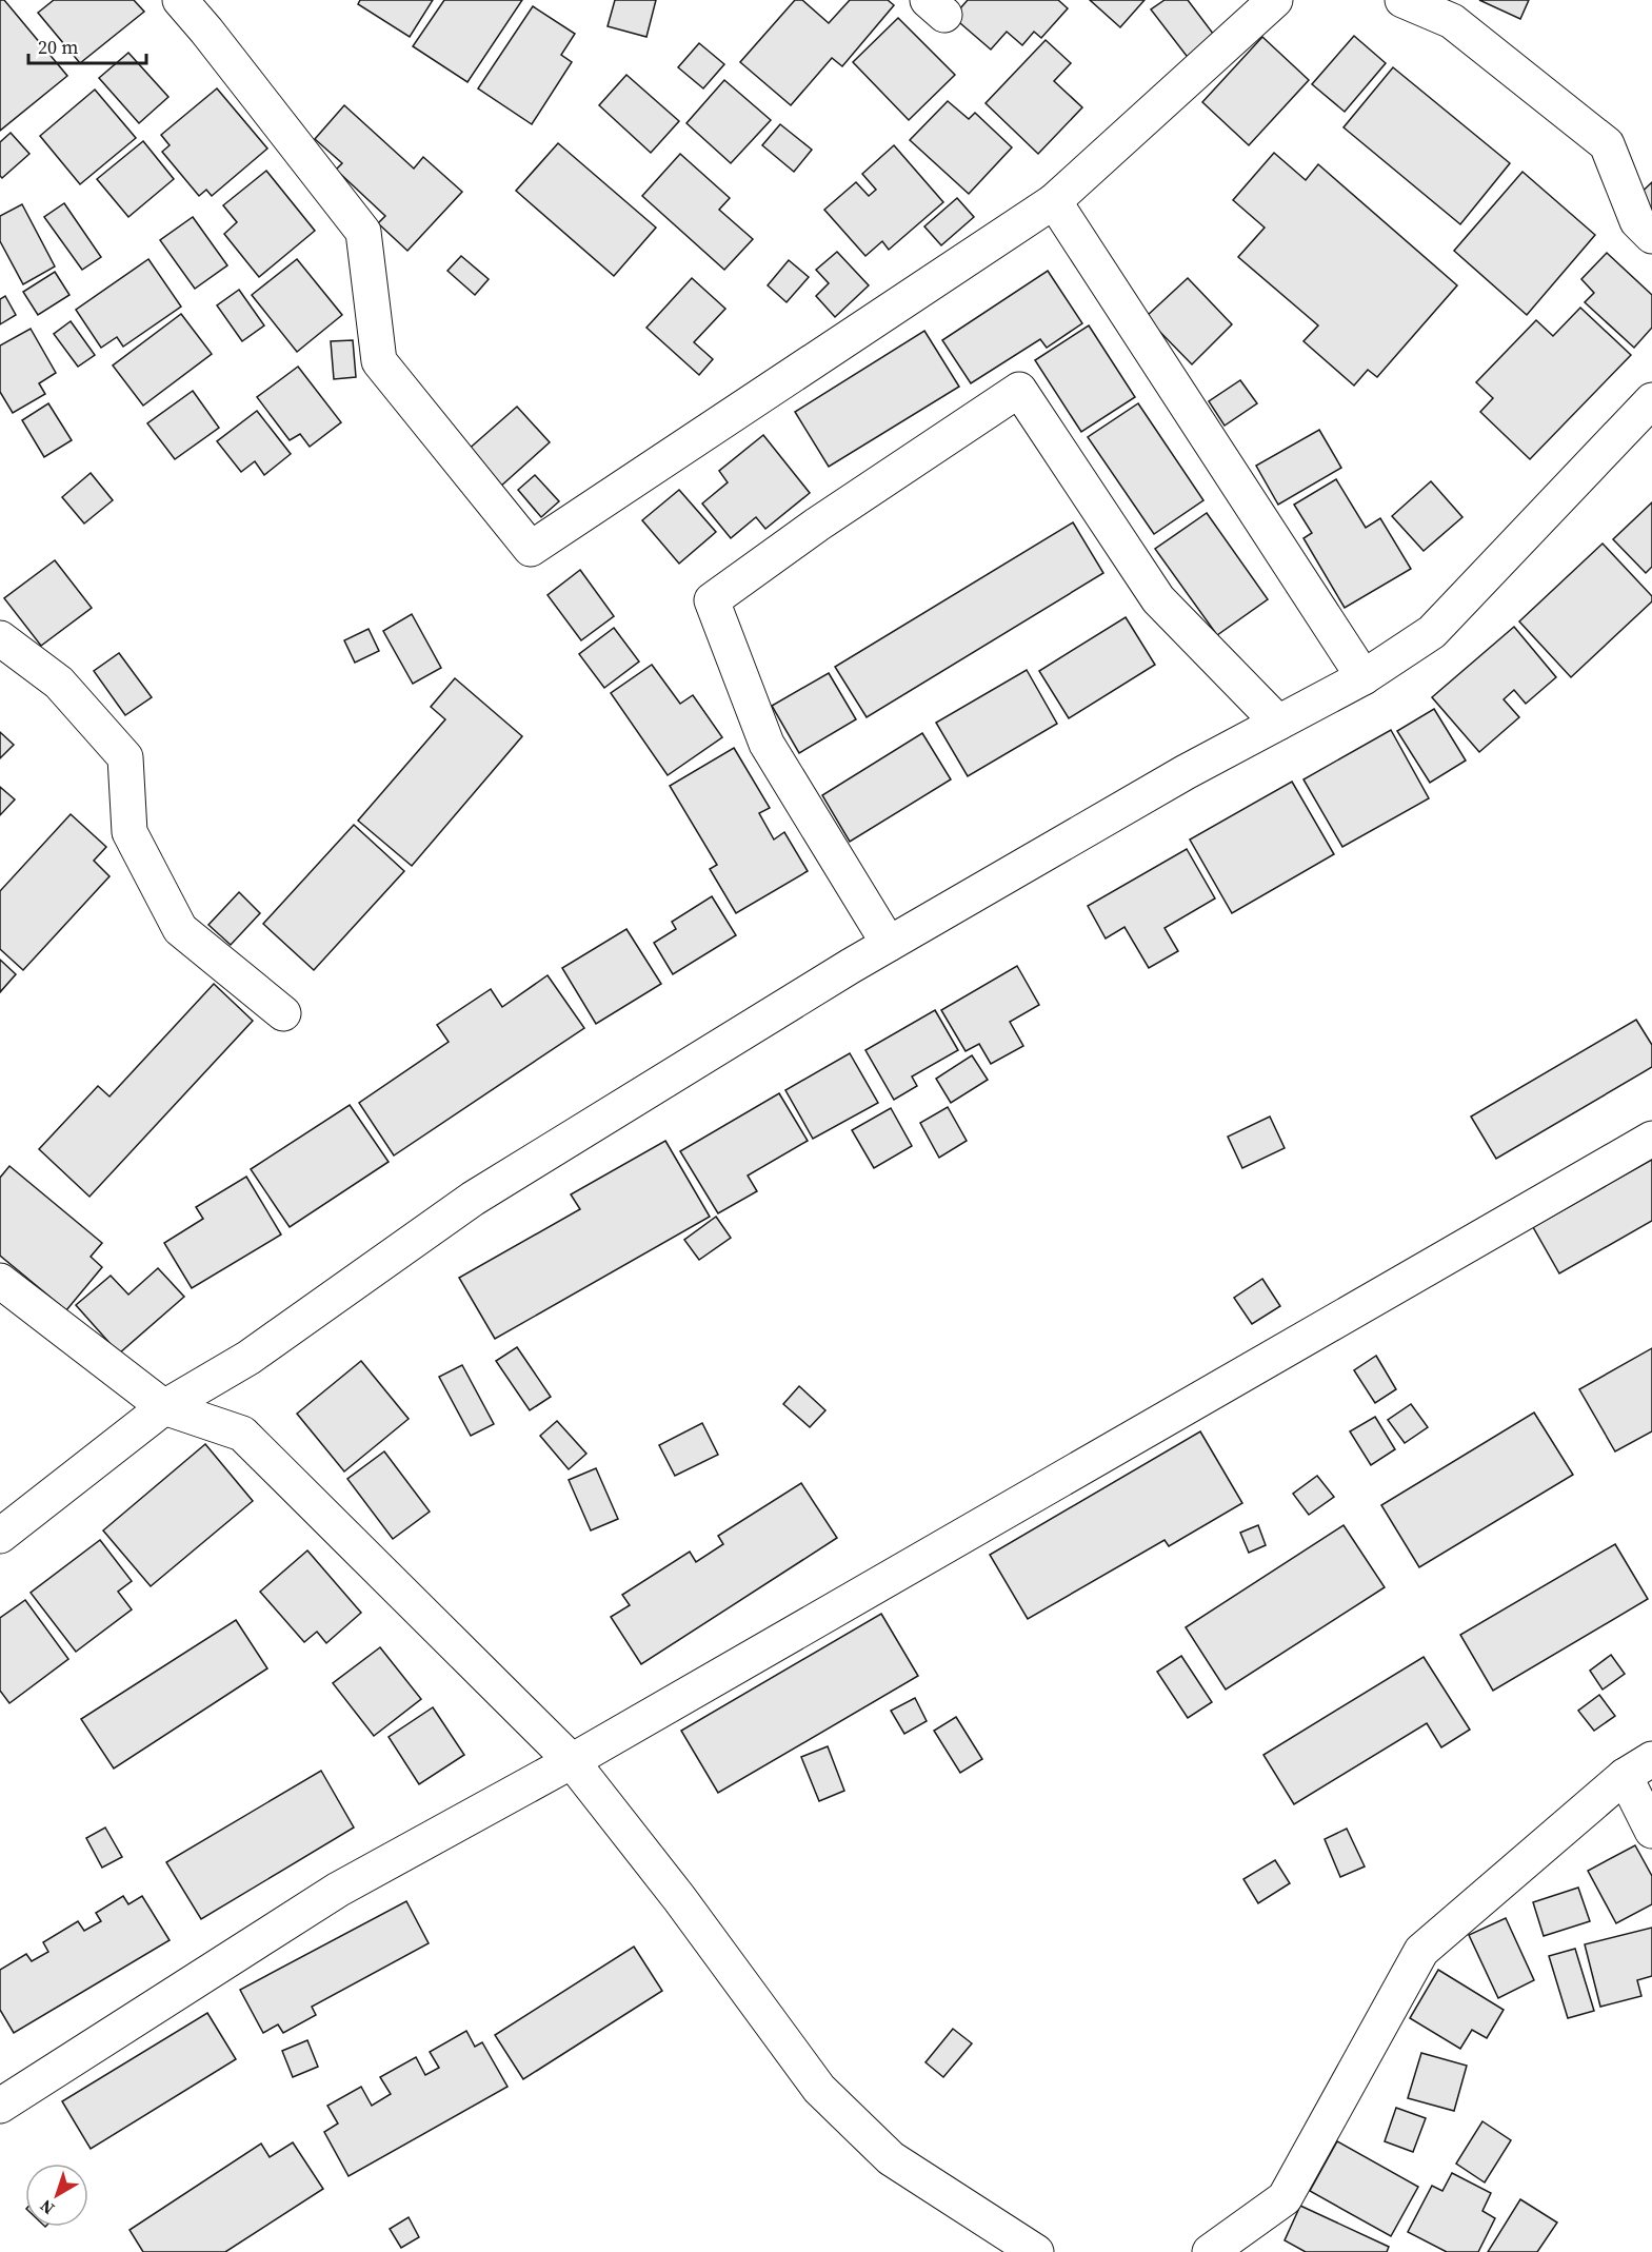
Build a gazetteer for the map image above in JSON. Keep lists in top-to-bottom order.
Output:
{
  "scale_bar": "20 m",
  "north": "bottom left"
}
